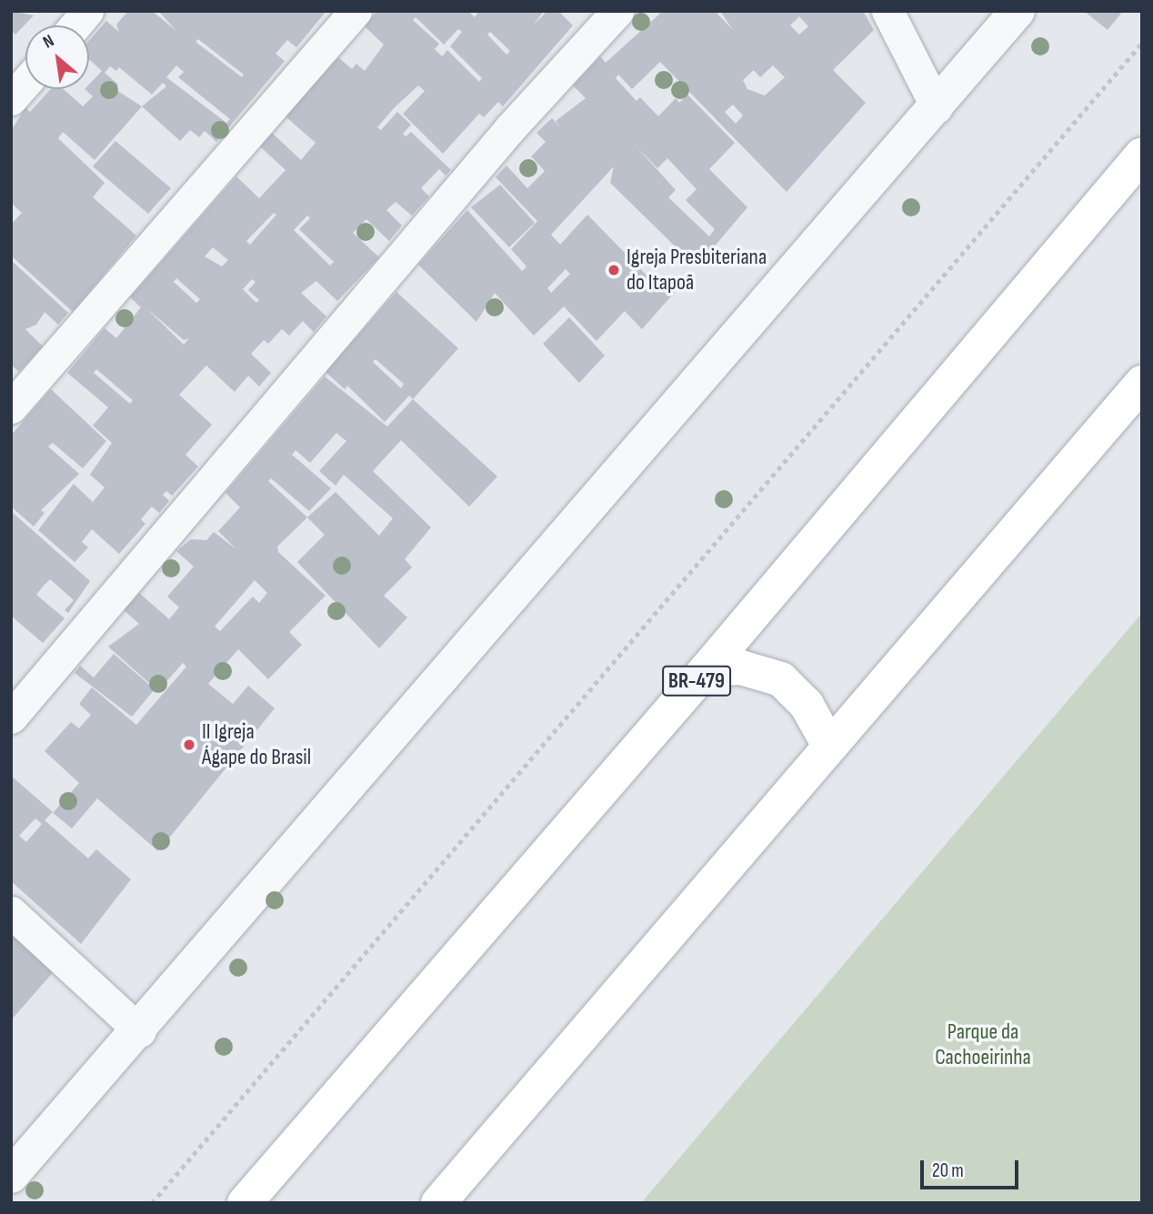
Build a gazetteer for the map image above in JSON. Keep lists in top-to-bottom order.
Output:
{
  "streets": {
    "main road": ["BR-479"]
  },
  "parks": ["Parque da Cachoeirinha"],
  "places": ["Igreja Presbiteriana do Itapoã", "II Igreja Ágape do Brasil"],
  "scale_bar": "20 m",
  "north": "top left"
}
